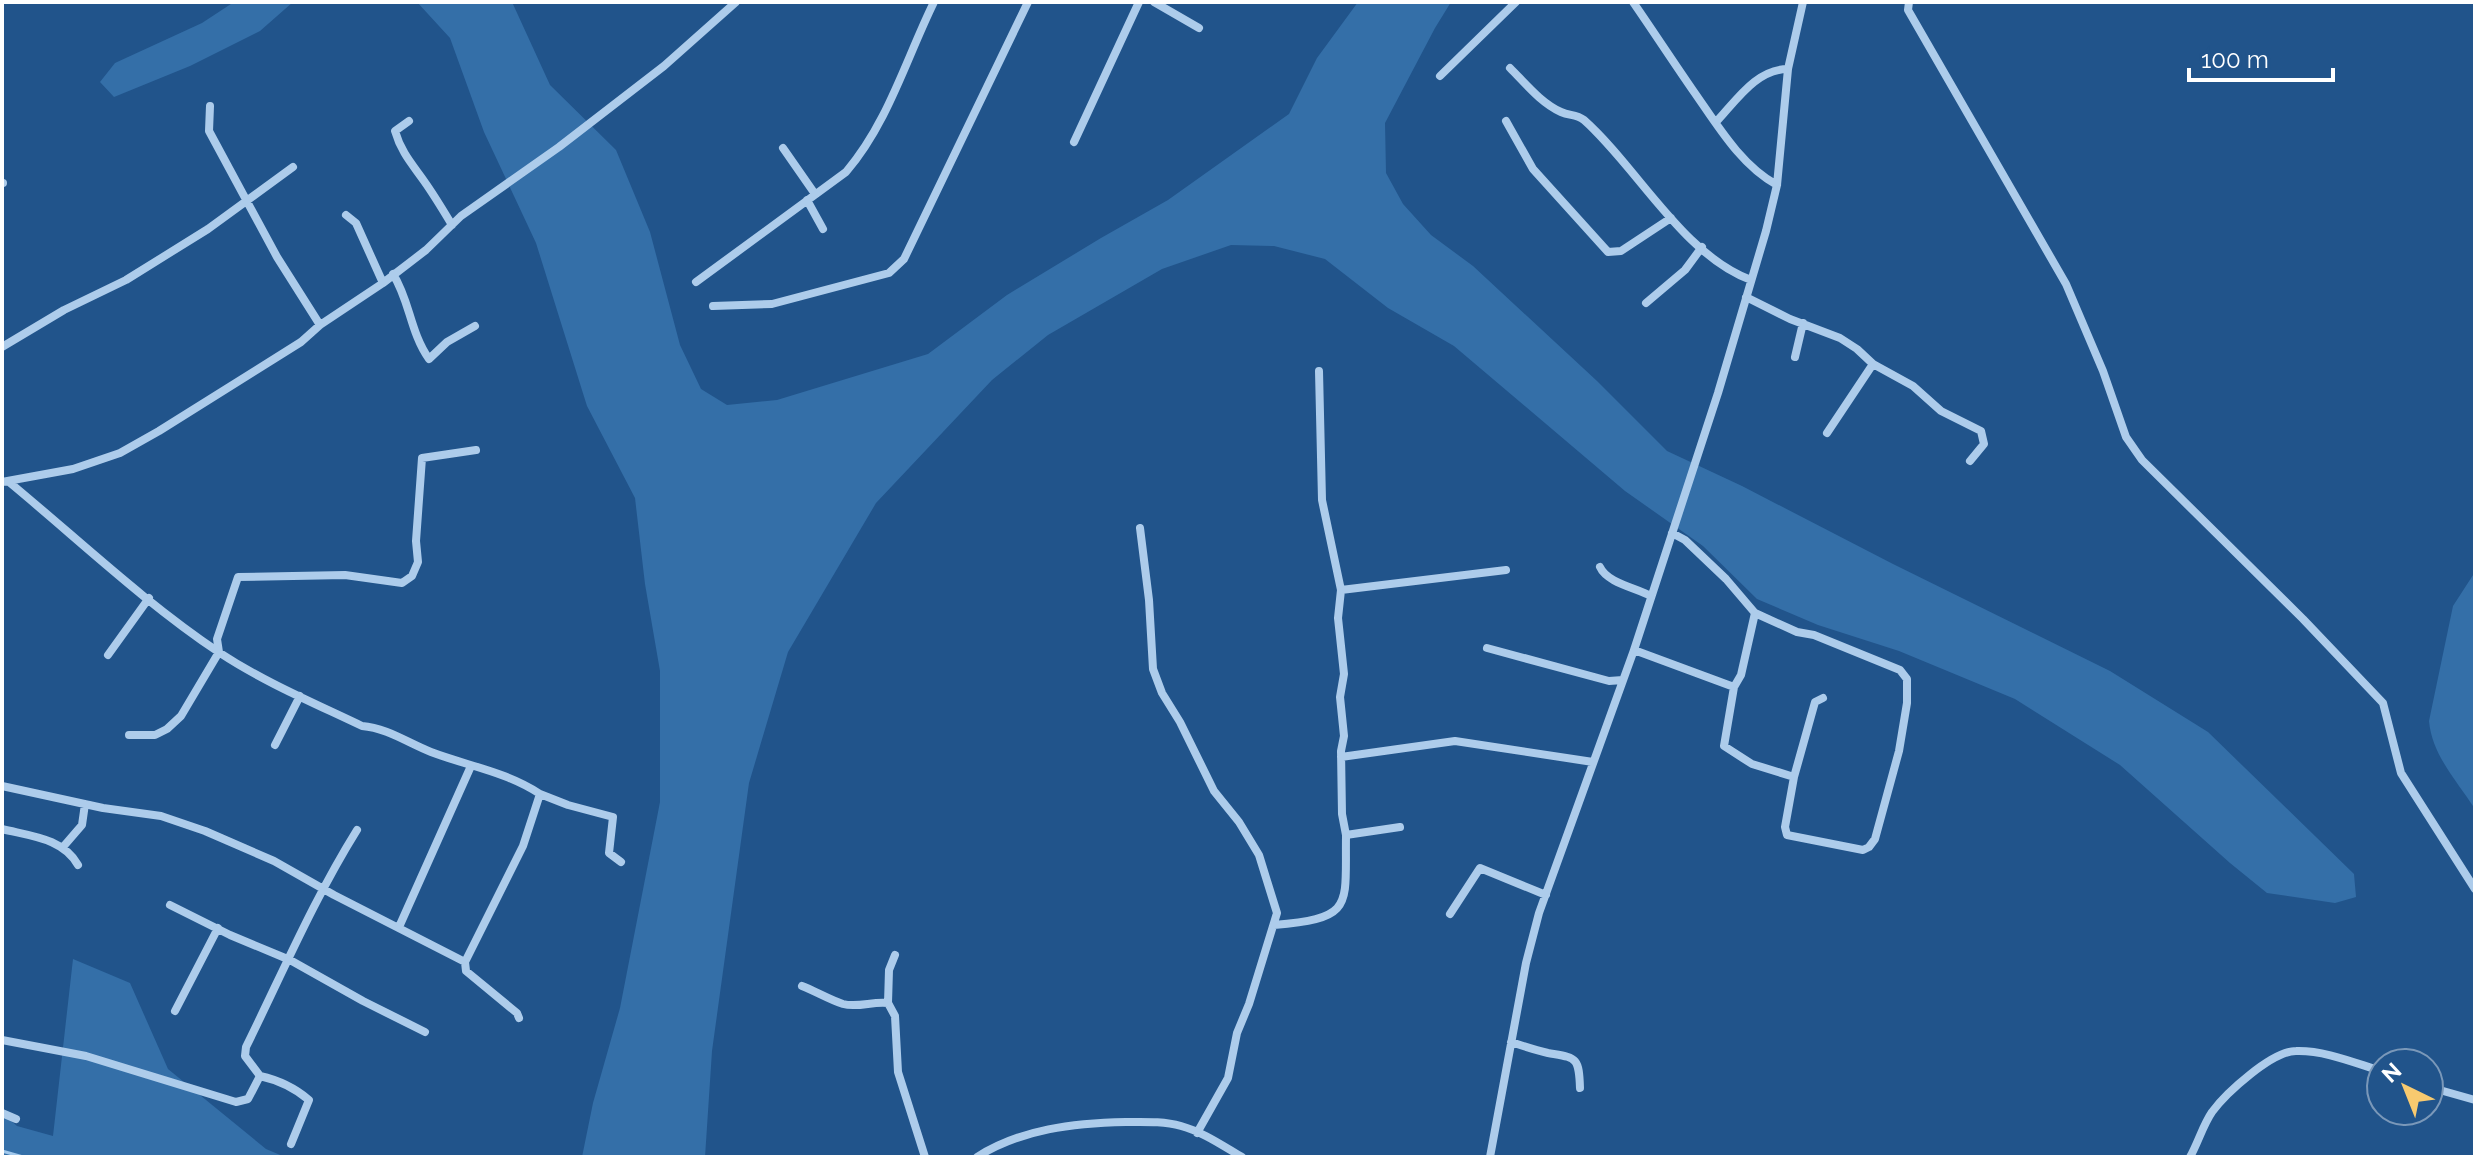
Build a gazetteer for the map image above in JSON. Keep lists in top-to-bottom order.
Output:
{
  "scale_bar": "100 m",
  "north": "top left"
}
